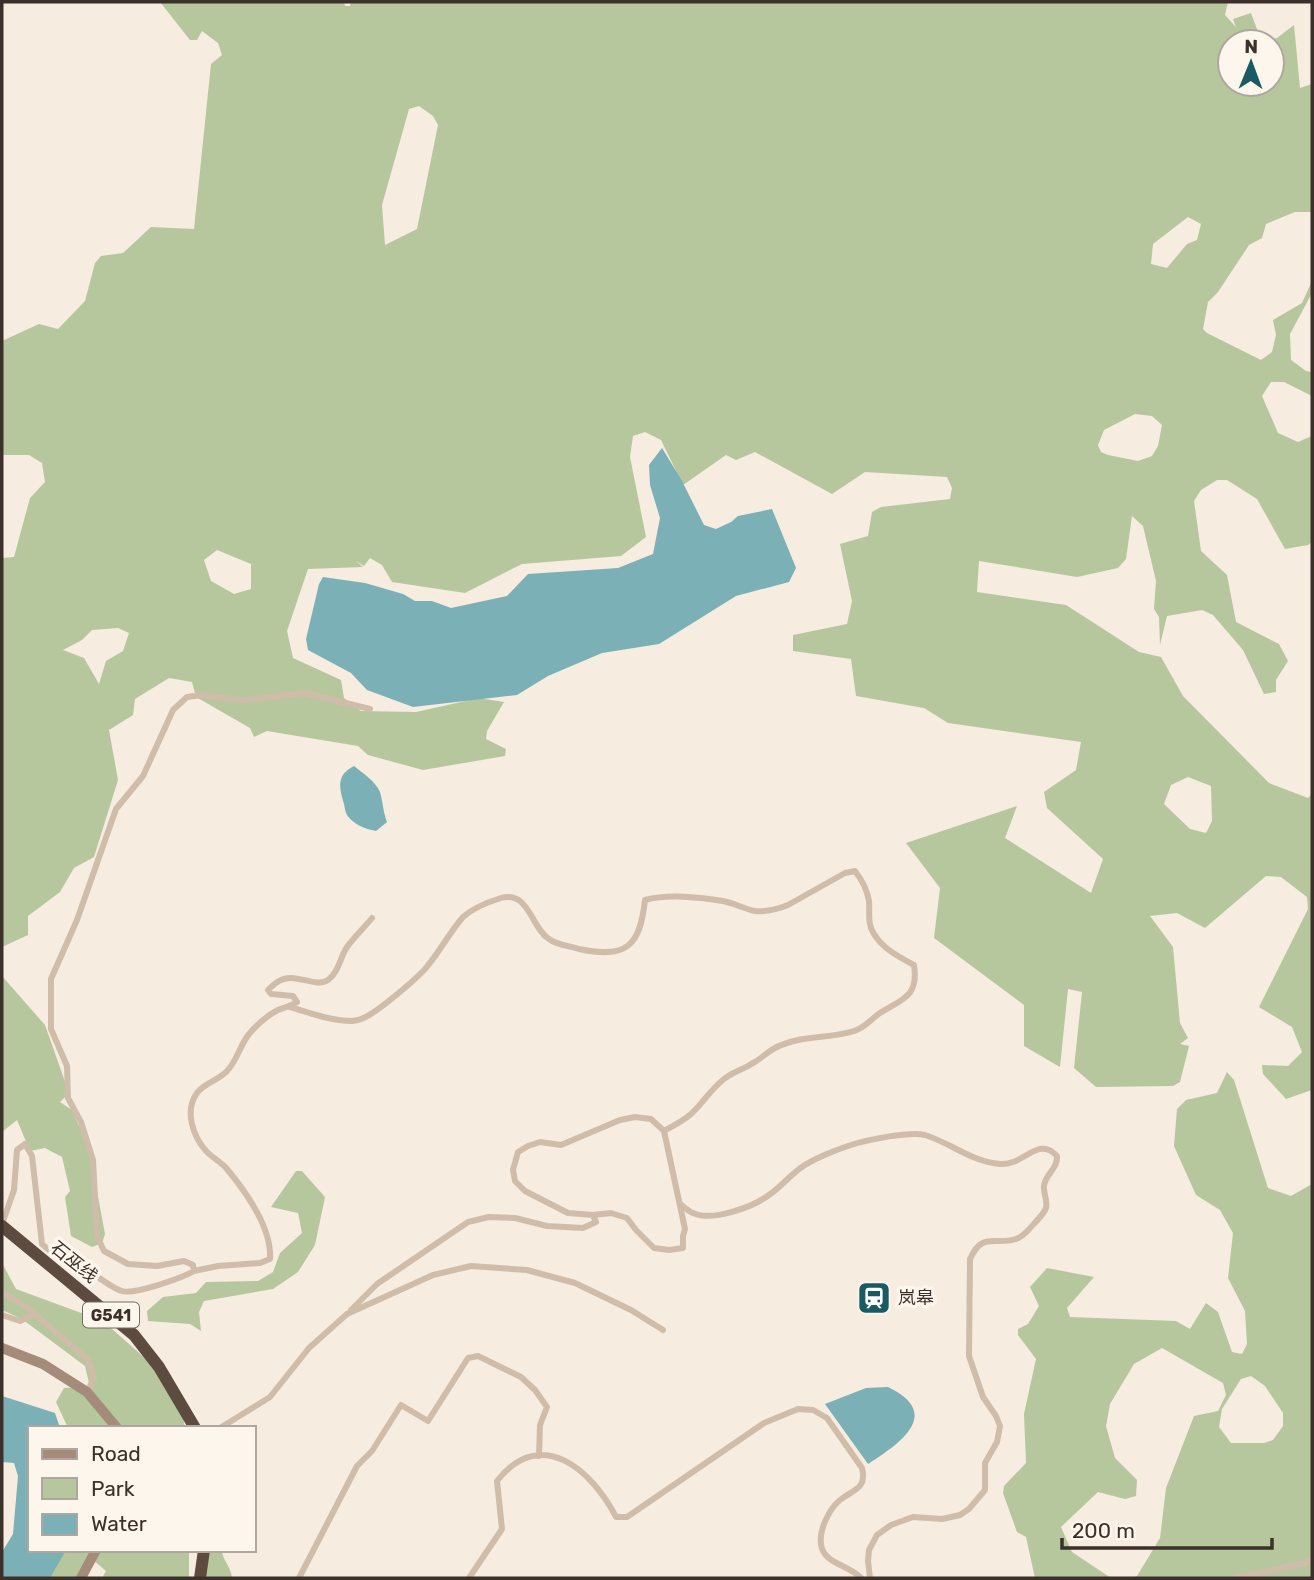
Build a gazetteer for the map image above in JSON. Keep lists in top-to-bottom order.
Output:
{
  "streets": {
    "highway": ["石巫线", "G541"]
  },
  "places": {
    "station": ["岚皋"]
  },
  "legend": ["Road", "Park", "Water"],
  "scale_bar": "200 m",
  "north": "top"
}
